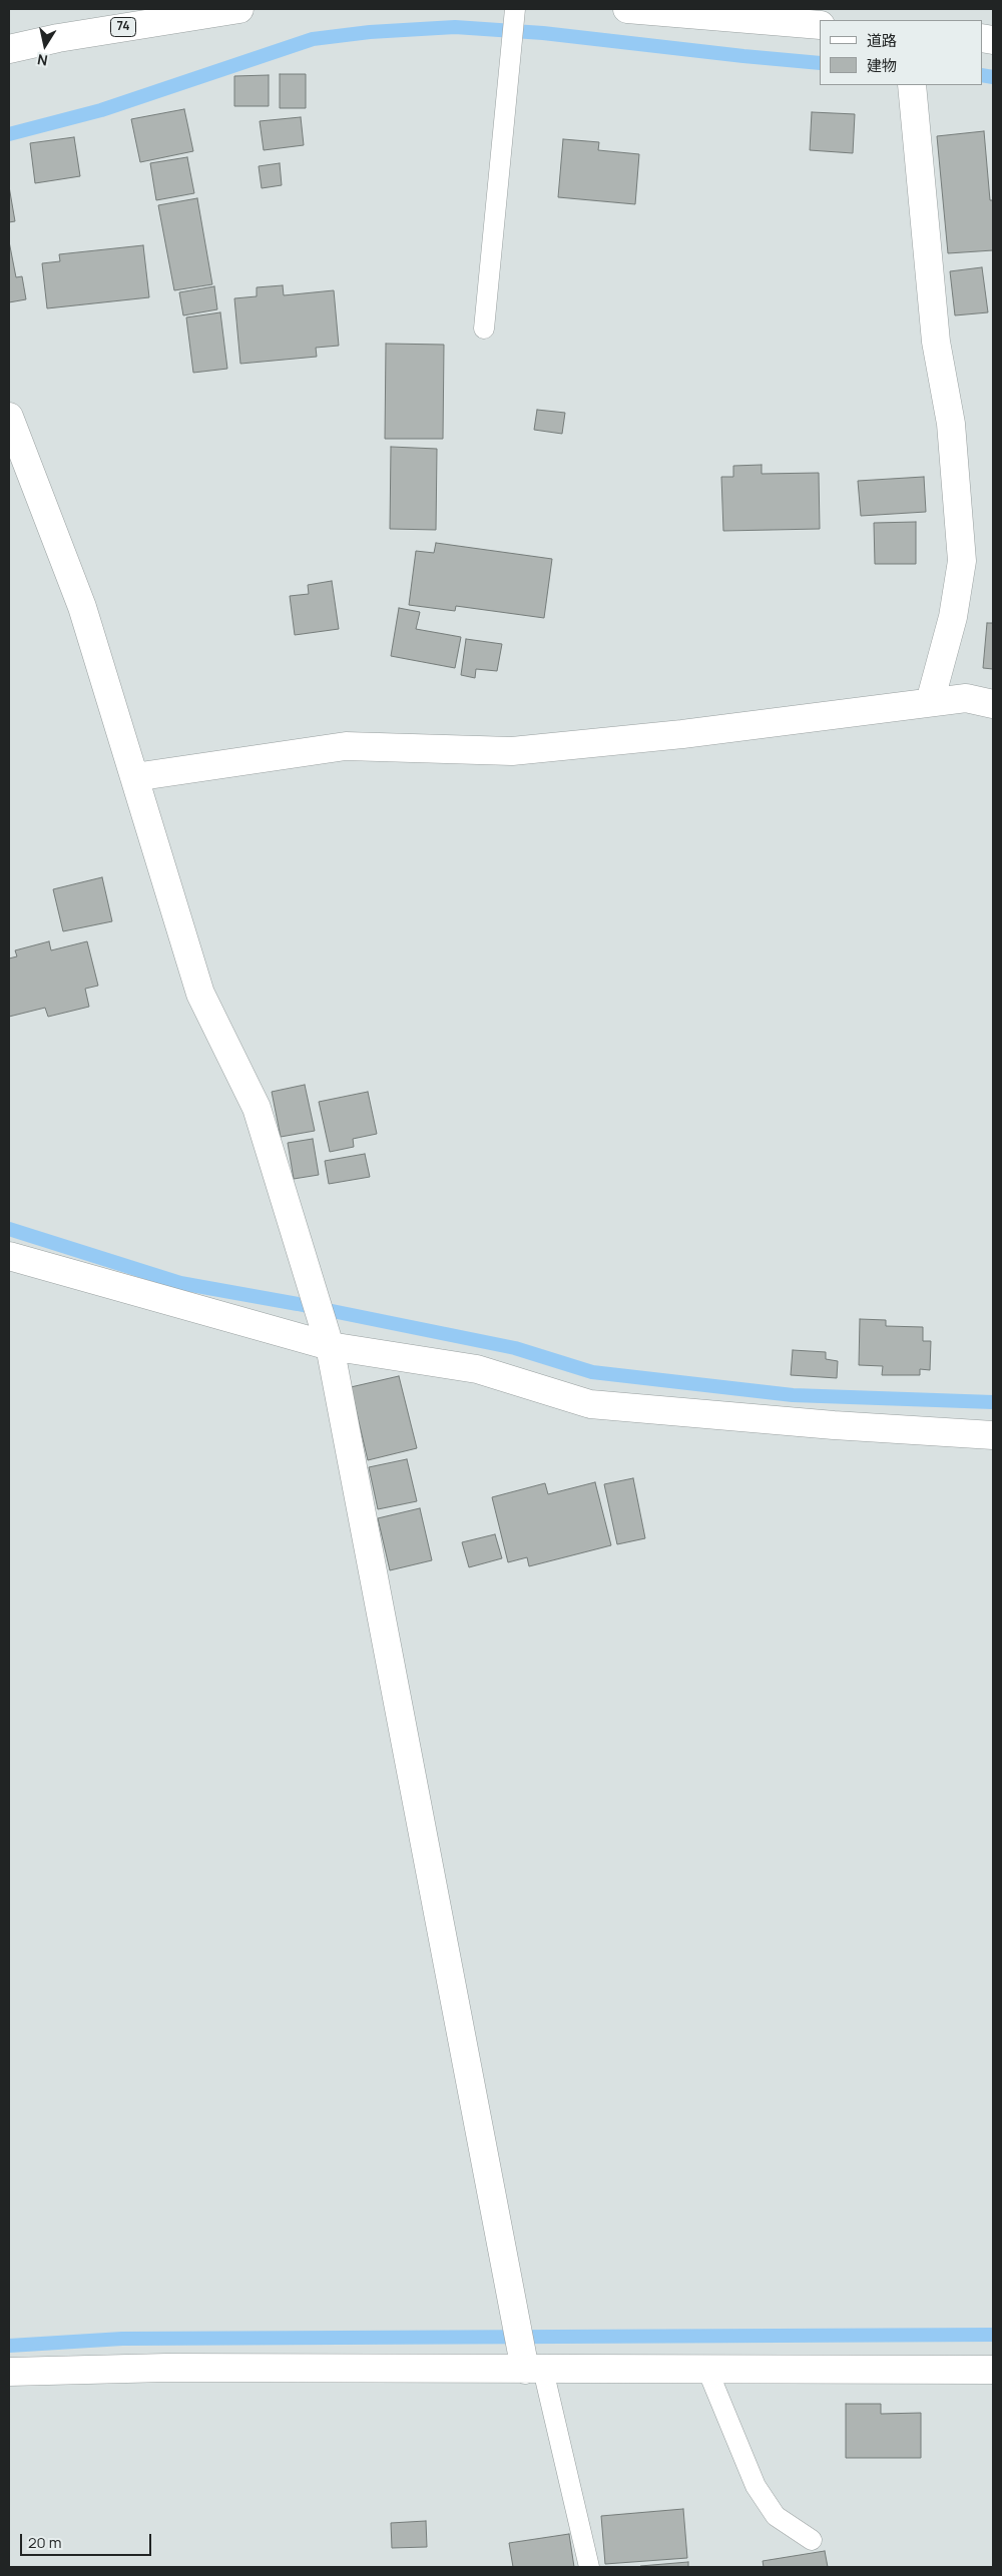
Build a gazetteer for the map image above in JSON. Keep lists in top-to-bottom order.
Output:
{
  "streets": {
    "street": ["74"]
  },
  "legend": ["道路", "建物"],
  "scale_bar": "20 m",
  "north": "bottom"
}
